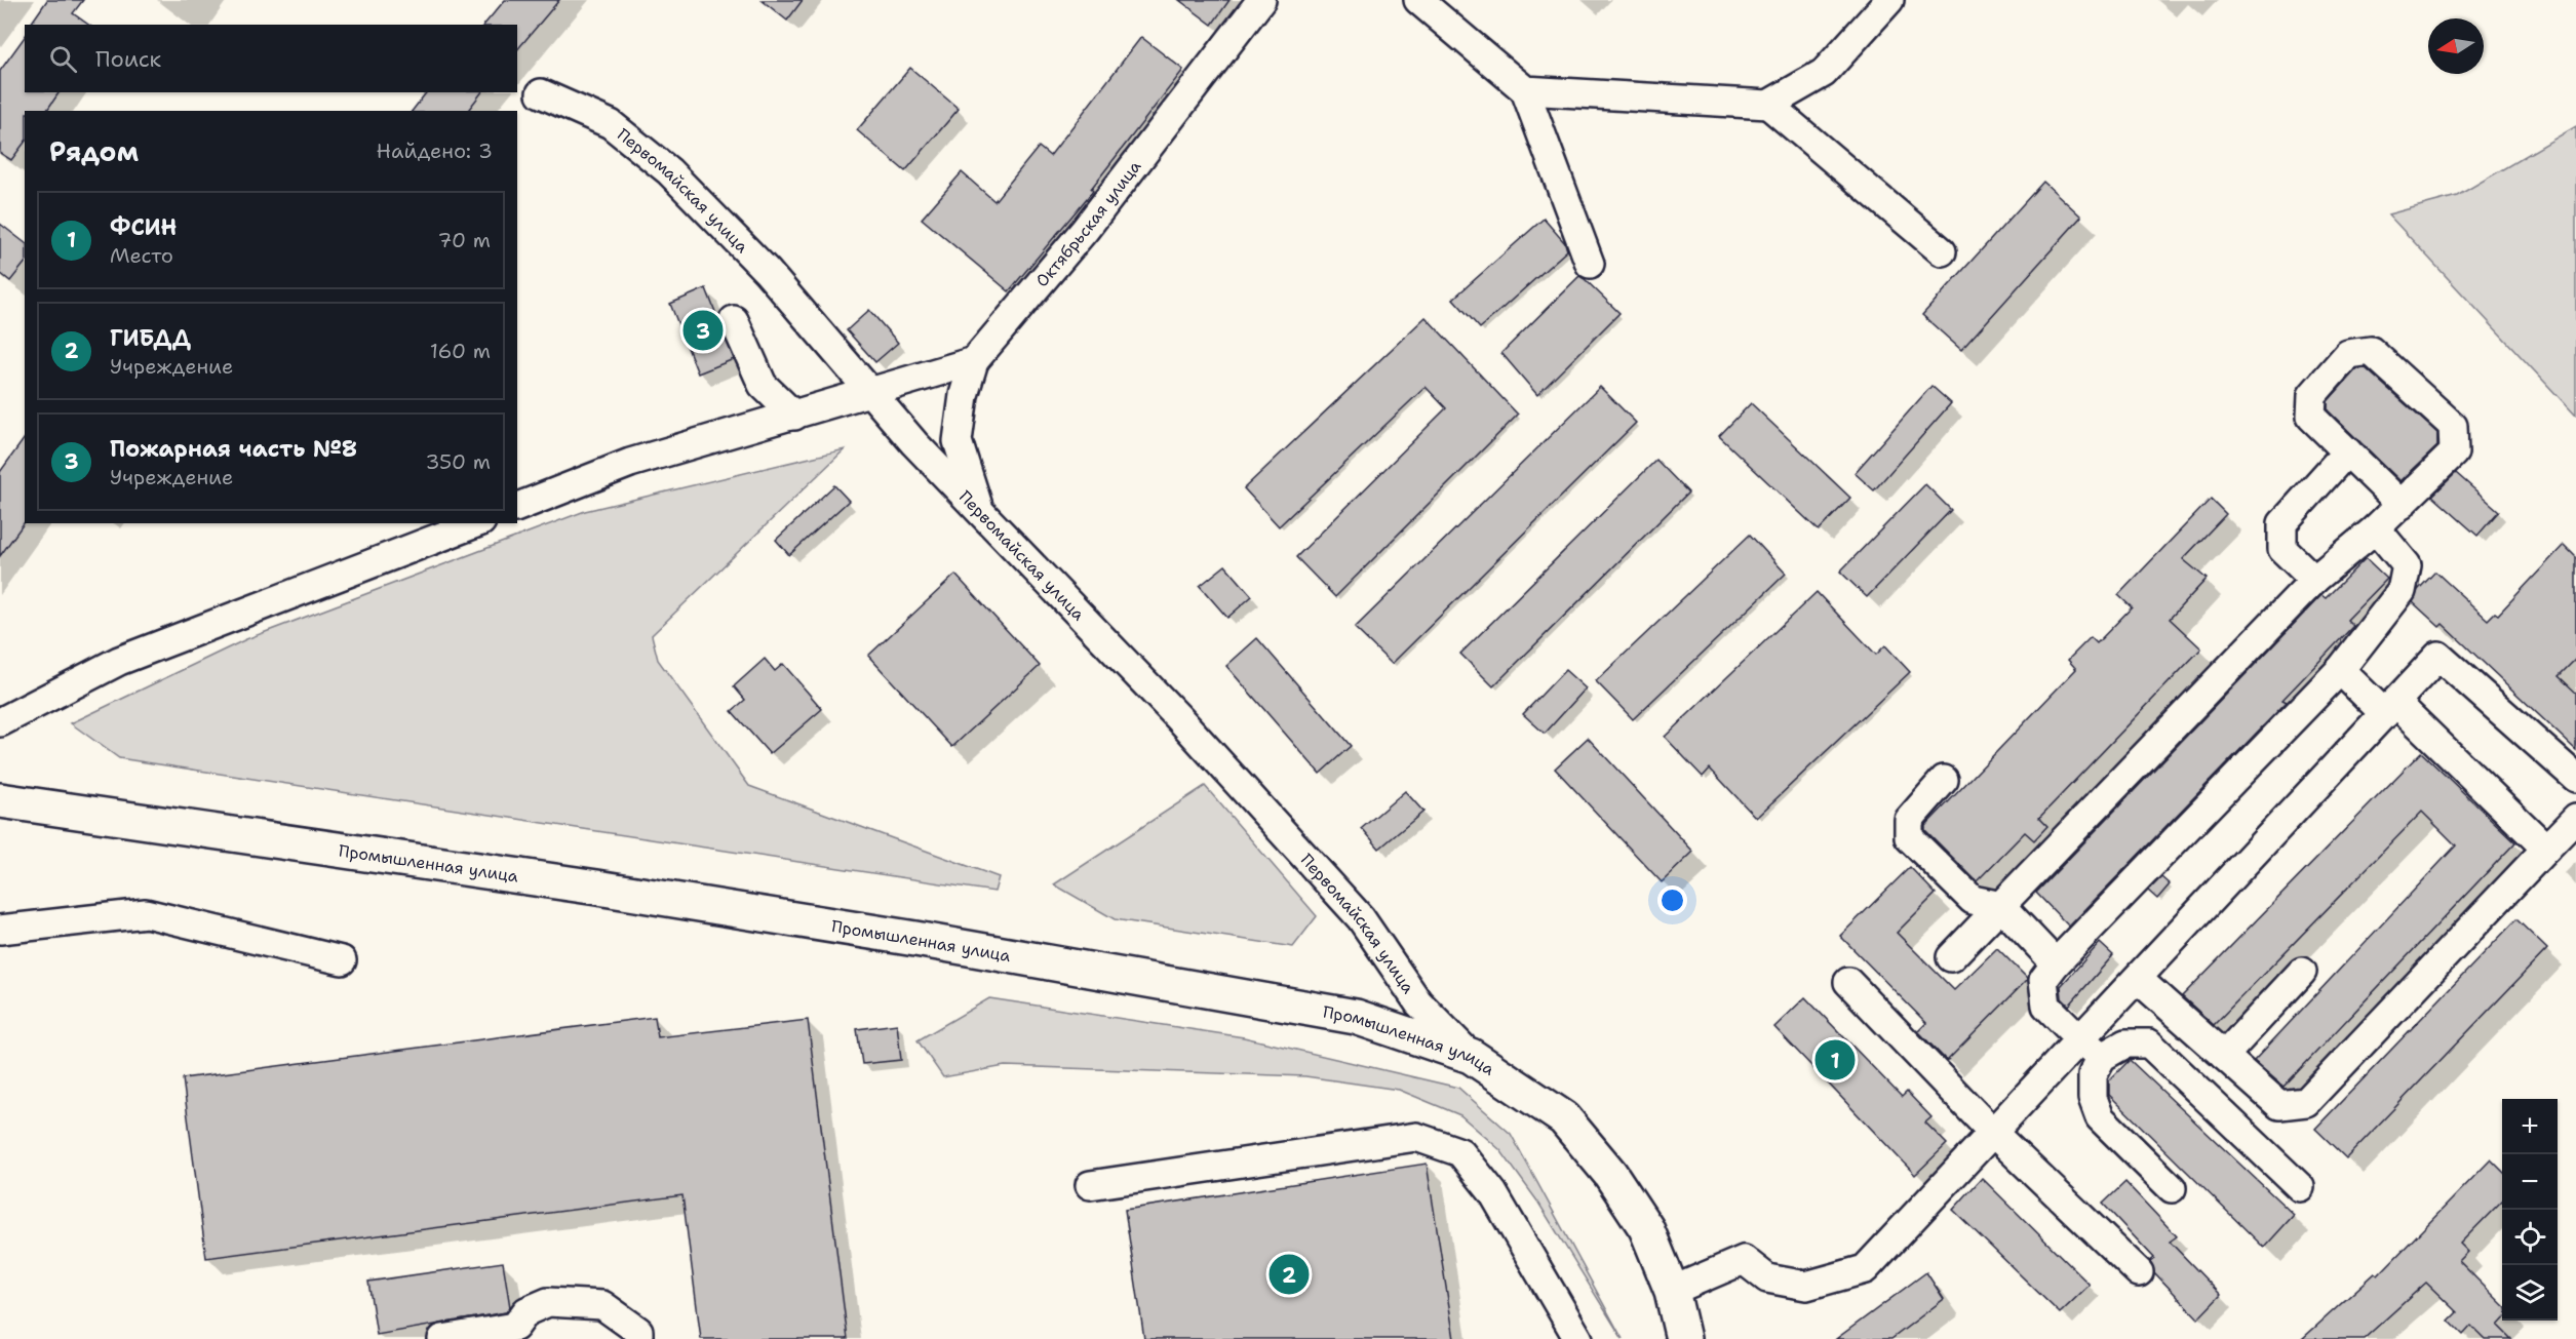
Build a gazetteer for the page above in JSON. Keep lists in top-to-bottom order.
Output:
{
  "streets": {
    "main road": ["Промышленная улица"],
    "street": ["Первомайская улица", "Октябрьская улица"]
  },
  "crossings": [
    ["Первомайская улица", "Промышленная улица"]
  ],
  "north": "left",
  "page": {
    "search": "Поиск",
    "heading": ["Рядом", "Найдено: 3"],
    "list": [
      {
        "mark": "1",
        "name": "ФСИН",
        "note": "Место",
        "value": "70 m"
      },
      {
        "mark": "2",
        "name": "ГИБДД",
        "note": "Учреждение",
        "value": "160 m"
      },
      {
        "mark": "3",
        "name": "Пожарная часть №8",
        "note": "Учреждение",
        "value": "350 m"
      }
    ],
    "pins": ["3", "1", "2"],
    "map_buttons": ["+", "−"]
  }
}
